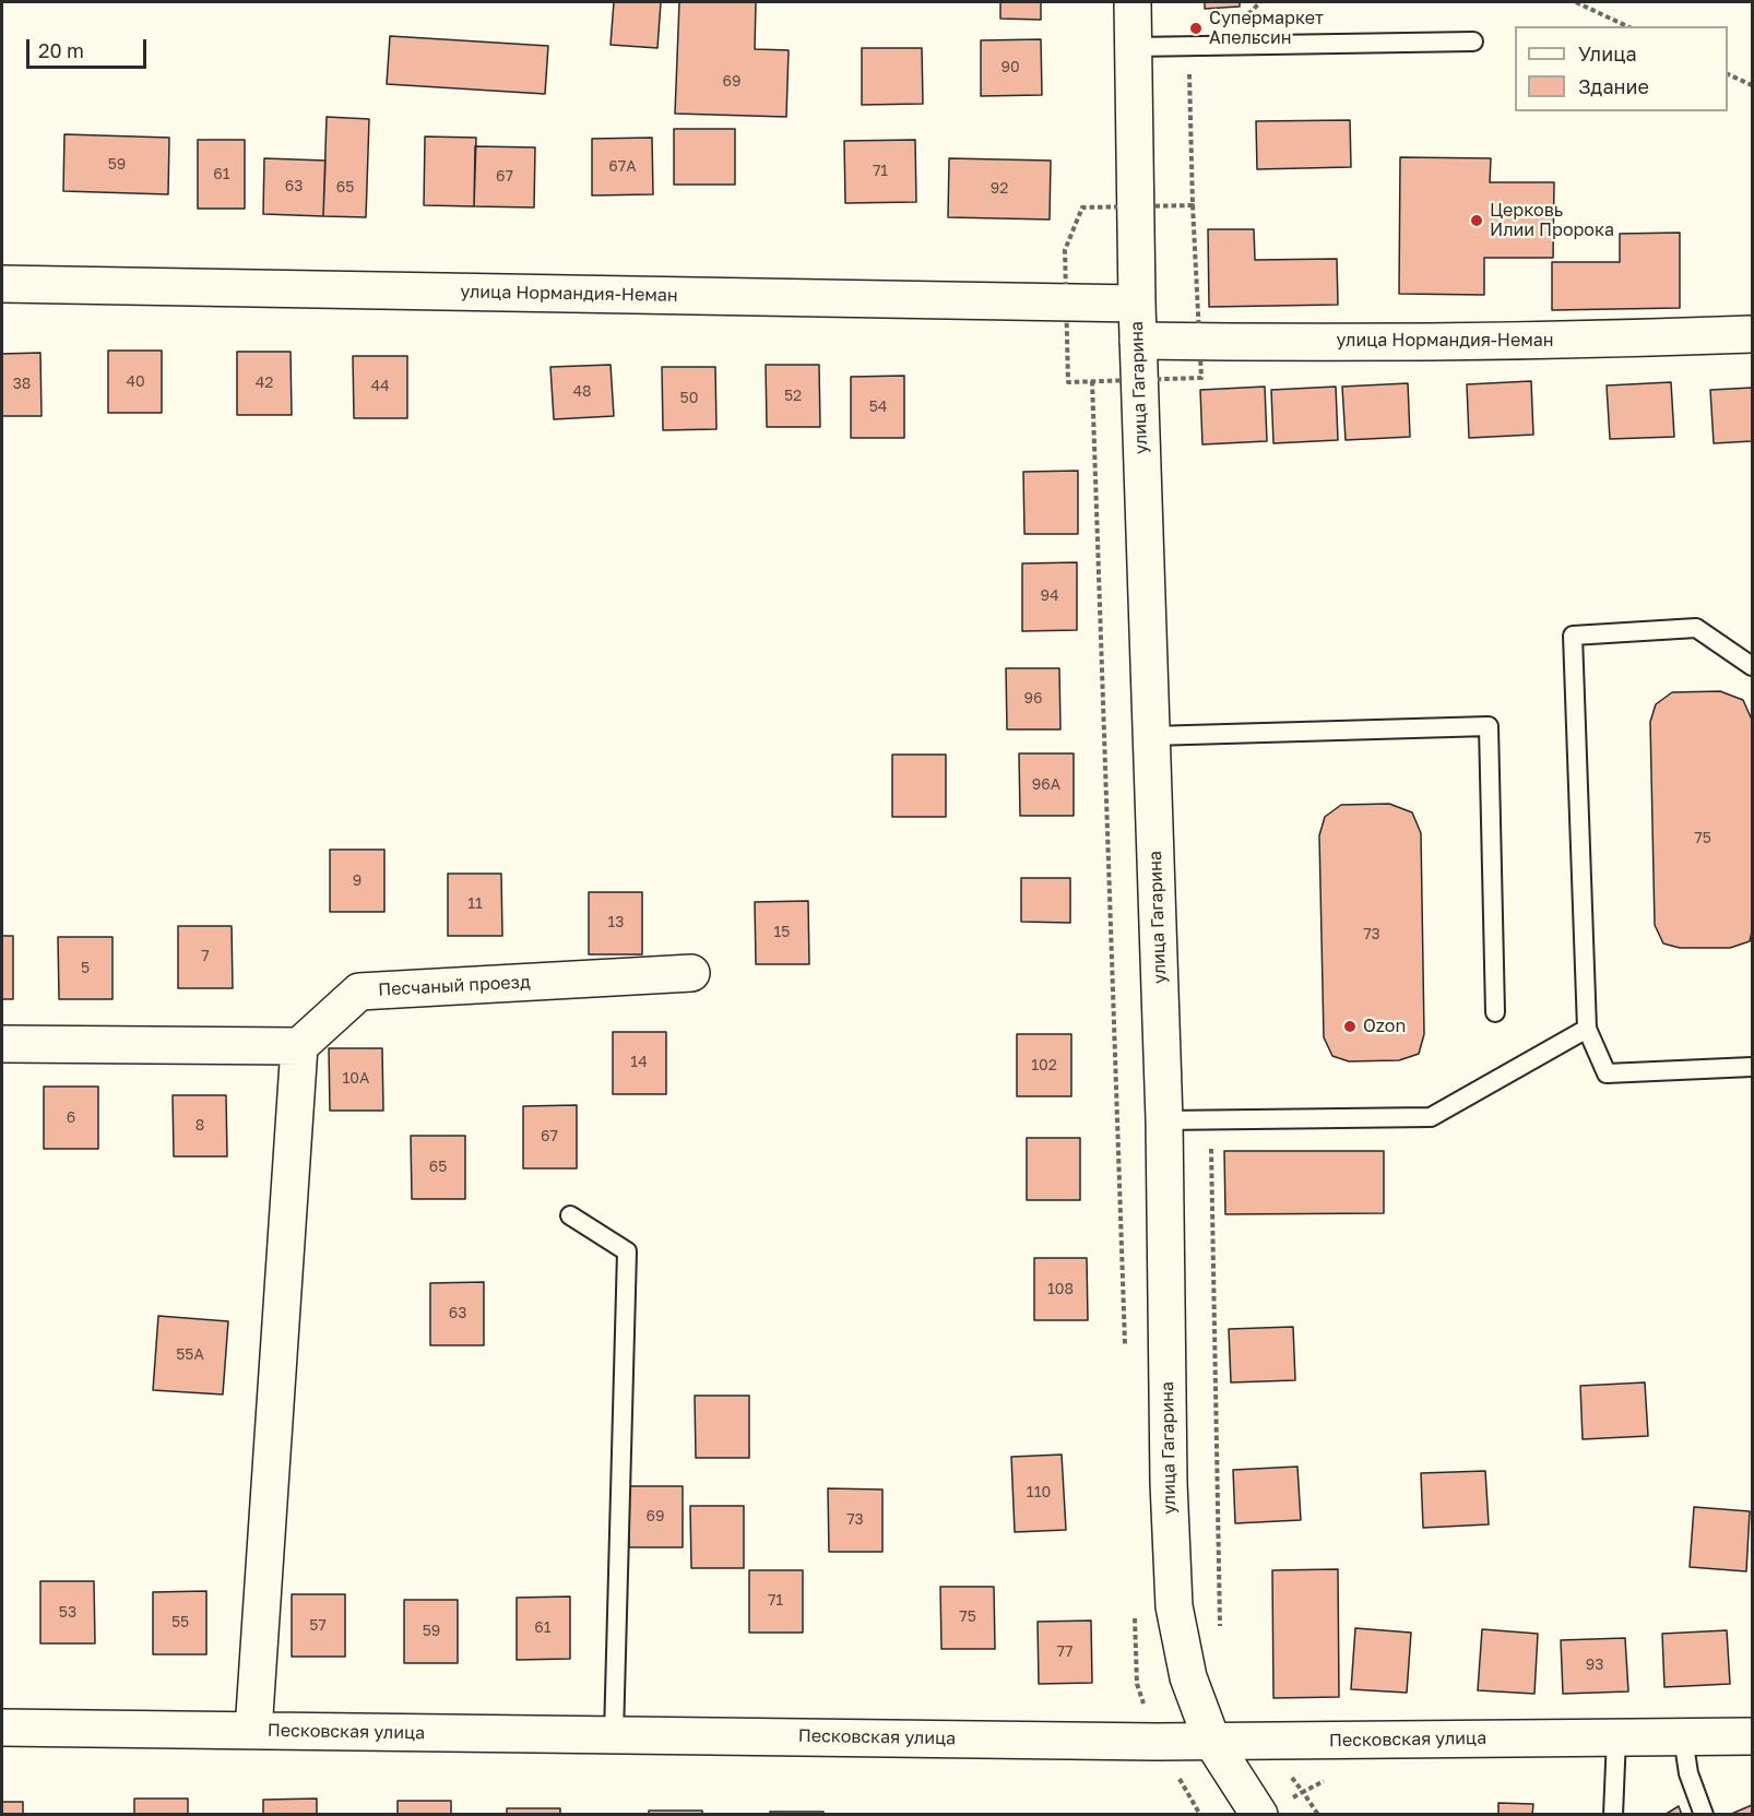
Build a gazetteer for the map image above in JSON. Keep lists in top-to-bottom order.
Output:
{
  "streets": {
    "street": [
      "улица Нормандия-Неман",
      "улица Гагарина",
      "Песчаный проезд",
      "Песковская улица"
    ]
  },
  "crossings": [
    ["улица Нормандия-Неман", "улица Гагарина"],
    ["улица Гагарина", "Песковская улица"]
  ],
  "places": ["Супермаркет Апельсин", "Церковь Илии Пророка", "Ozon"],
  "house_numbers": [
    "90",
    "69",
    "59",
    "67А",
    "71",
    "61",
    "67",
    "63",
    "65",
    "92",
    "40",
    "42",
    "38",
    "44",
    "48",
    "52",
    "50",
    "54",
    "94",
    "96",
    "96А",
    "75",
    "9",
    "11",
    "13",
    "15",
    "73",
    "7",
    "5",
    "14",
    "102",
    "10А",
    "6",
    "8",
    "67",
    "65",
    "108",
    "63",
    "55А",
    "110",
    "69",
    "73",
    "71",
    "53",
    "75",
    "55",
    "57",
    "61",
    "59",
    "77",
    "93"
  ],
  "legend": ["Улица", "Здание"],
  "scale_bar": "20 m"
}
